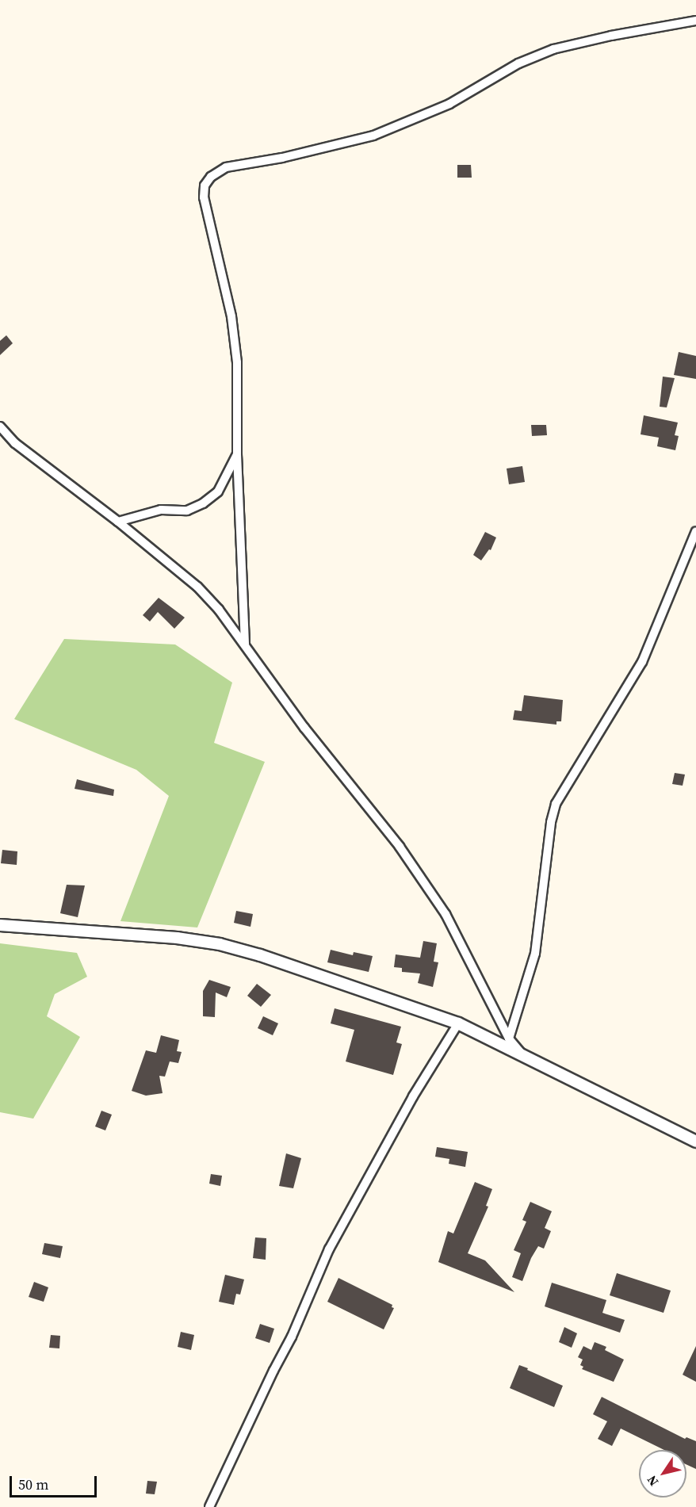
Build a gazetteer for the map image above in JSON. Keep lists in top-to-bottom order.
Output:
{
  "scale_bar": "50 m",
  "north": "bottom left"
}
